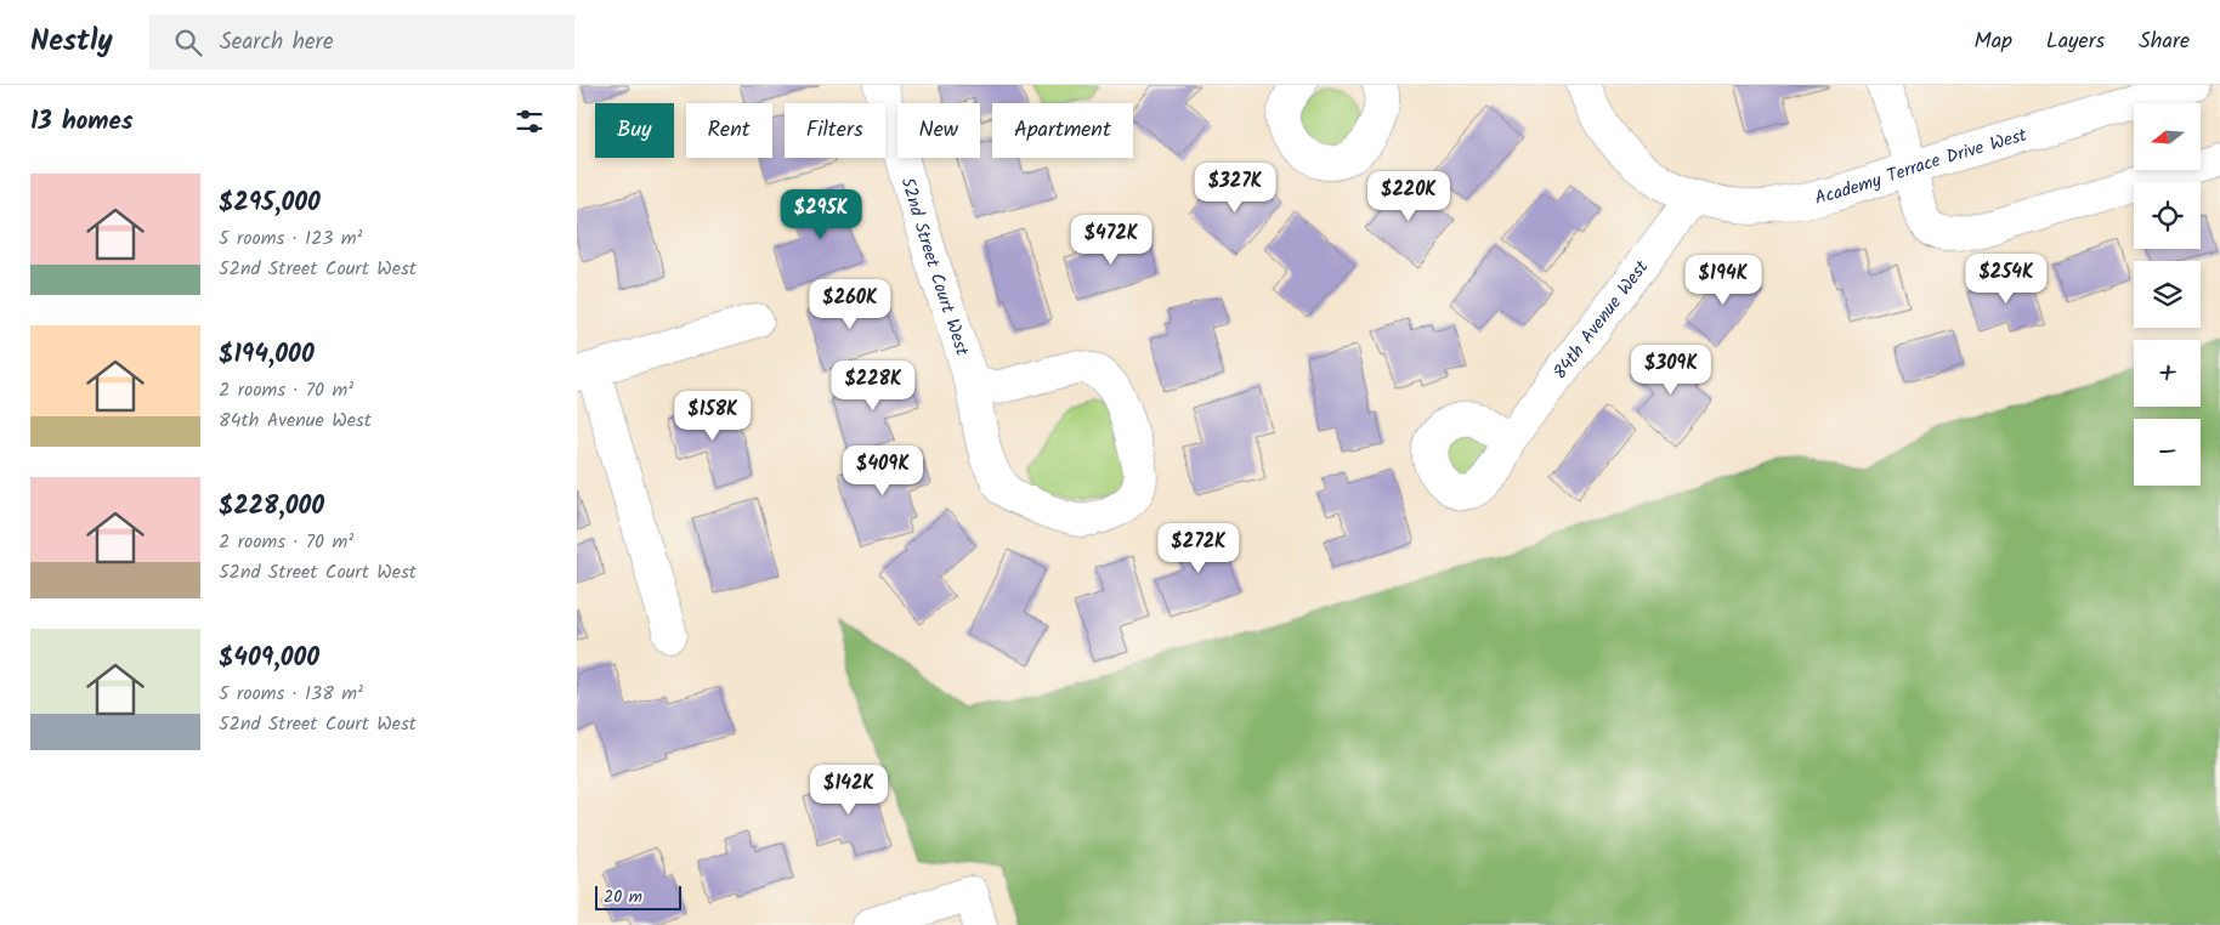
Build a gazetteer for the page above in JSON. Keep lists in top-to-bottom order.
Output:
{
  "streets": {
    "street": ["Academy Terrace Drive West", "52nd Street Court West", "84th Avenue West"]
  },
  "crossings": [
    ["Academy Terrace Drive West", "84th Avenue West"]
  ],
  "scale_bar": "20 m",
  "north": "left",
  "page": {
    "header": "Nestly",
    "search": "Search here",
    "nav": ["Map", "Layers", "Share"],
    "heading": "13 homes",
    "map_buttons": ["+", "−"],
    "chip": [
      "Buy",
      "Rent",
      "Filters",
      "New",
      "Apartment"
    ],
    "list": [
      {
        "name": "$295,000",
        "note": "5 rooms · 123 m² · 52nd Street Court West"
      },
      {
        "name": "$194,000",
        "note": "2 rooms · 70 m² · 84th Avenue West"
      },
      {
        "name": "$228,000",
        "note": "2 rooms · 70 m² · 52nd Street Court West"
      },
      {
        "name": "$409,000",
        "note": "5 rooms · 138 m² · 52nd Street Court West"
      }
    ],
    "price": [
      "$327K",
      "$220K",
      "$295K",
      "$472K",
      "$254K",
      "$194K",
      "$260K",
      "$309K",
      "$228K",
      "$158K",
      "$409K",
      "$272K",
      "$142K"
    ],
    "scale": "20 m"
  }
}
